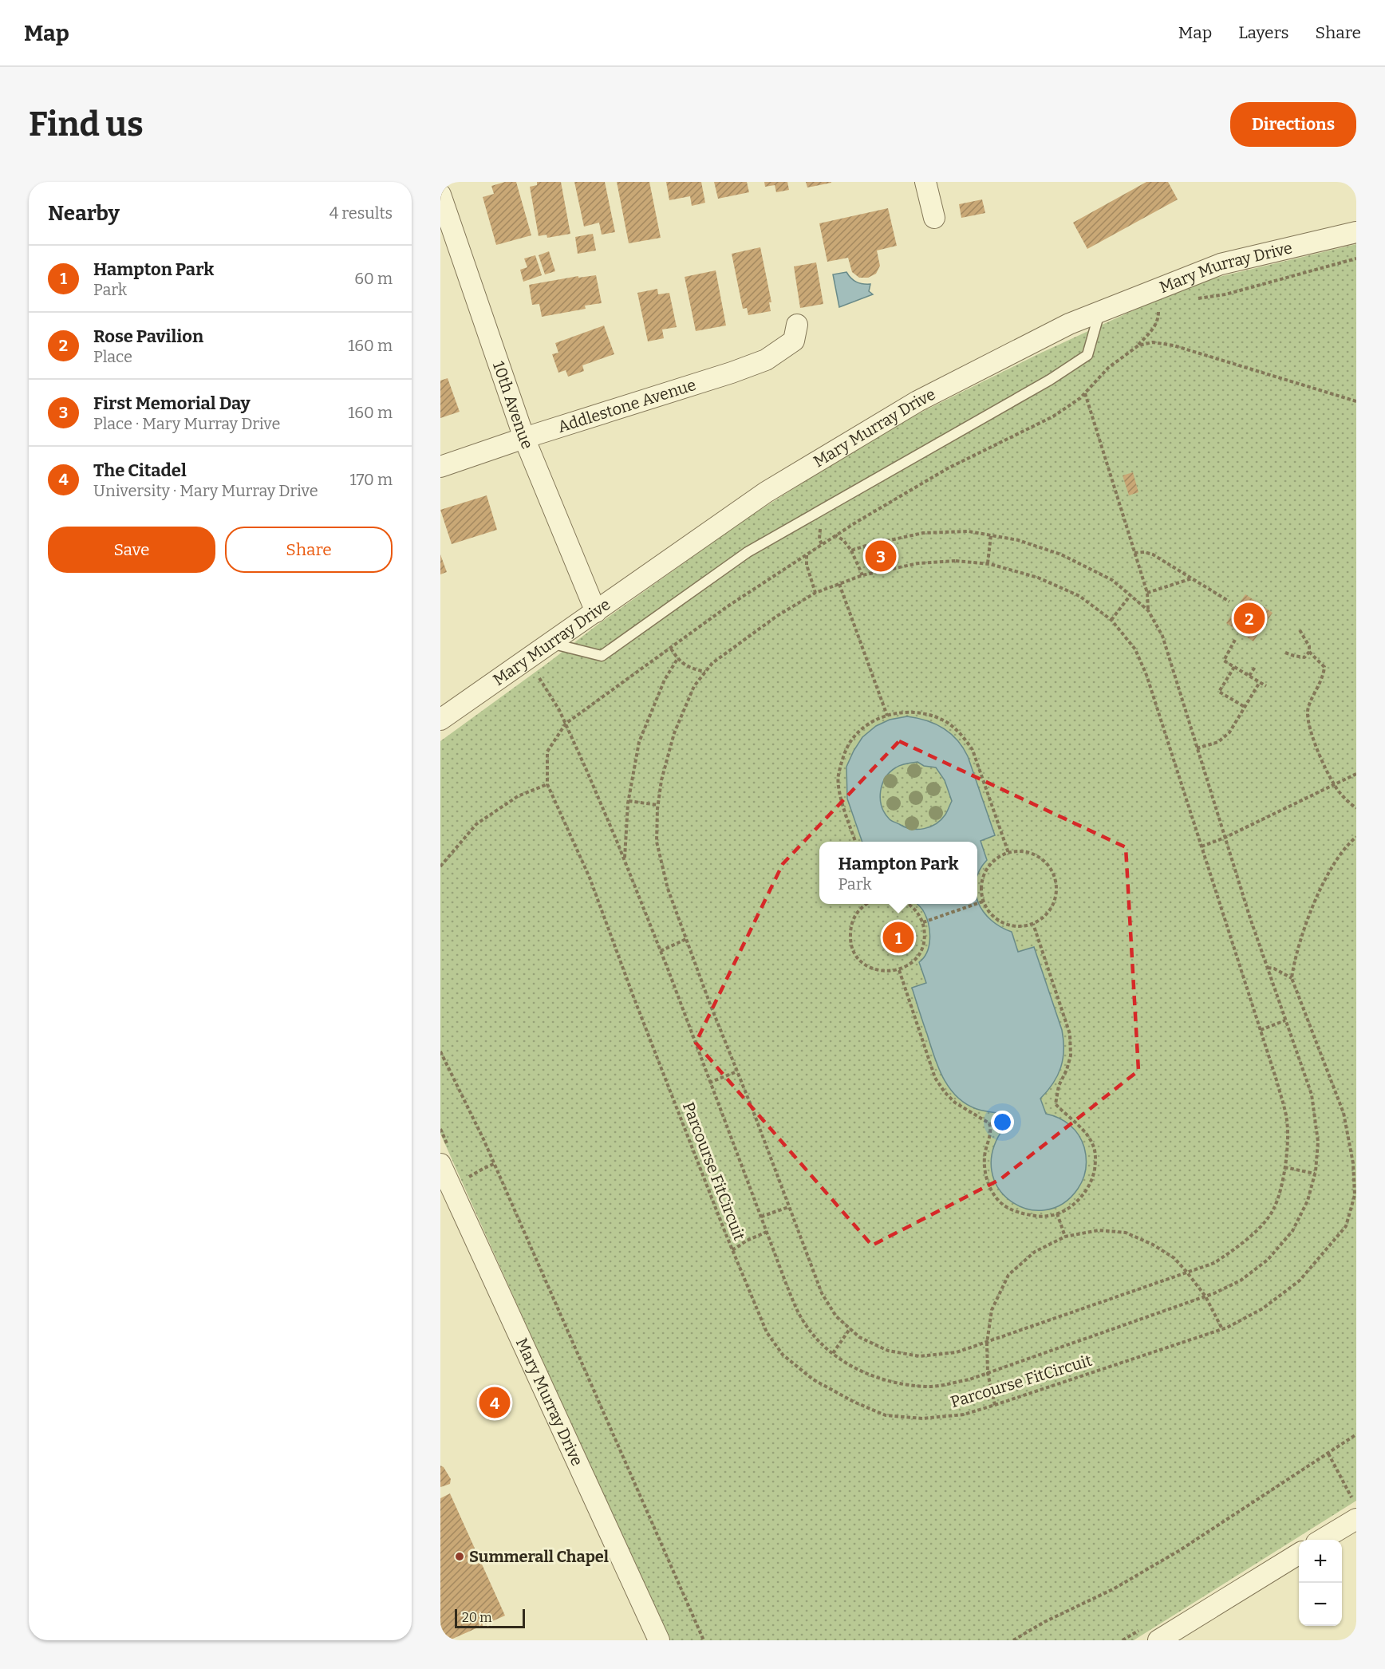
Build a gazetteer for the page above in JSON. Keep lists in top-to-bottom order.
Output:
{
  "streets": {
    "street": ["Mary Murray Drive", "10th Avenue", "Addlestone Avenue"],
    "path": ["Parcourse FitCircuit"]
  },
  "crossings": [
    ["Mary Murray Drive", "10th Avenue"],
    ["10th Avenue", "Addlestone Avenue"]
  ],
  "places": ["Summerall Chapel"],
  "scale_bar": "20 m",
  "page": {
    "header": "Map",
    "nav": ["Map", "Layers", "Share"],
    "buttons": [
      "Directions",
      ["Save", "Share"]
    ],
    "title": "Find us",
    "heading": ["Nearby", "4 results"],
    "list": [
      {
        "mark": "1",
        "name": "Hampton Park",
        "note": "Park",
        "value": "60 m"
      },
      {
        "mark": "2",
        "name": "Rose Pavilion",
        "note": "Place",
        "value": "160 m"
      },
      {
        "mark": "3",
        "name": "First Memorial Day",
        "note": "Place · Mary Murray Drive",
        "value": "160 m"
      },
      {
        "mark": "4",
        "name": "The Citadel",
        "note": "University · Mary Murray Drive",
        "value": "170 m"
      }
    ],
    "pins": [
      "3",
      "2",
      "1",
      "4"
    ],
    "popup": ["Hampton Park", "Park"],
    "map_buttons": ["+", "−"],
    "scale": "20 m"
  }
}
